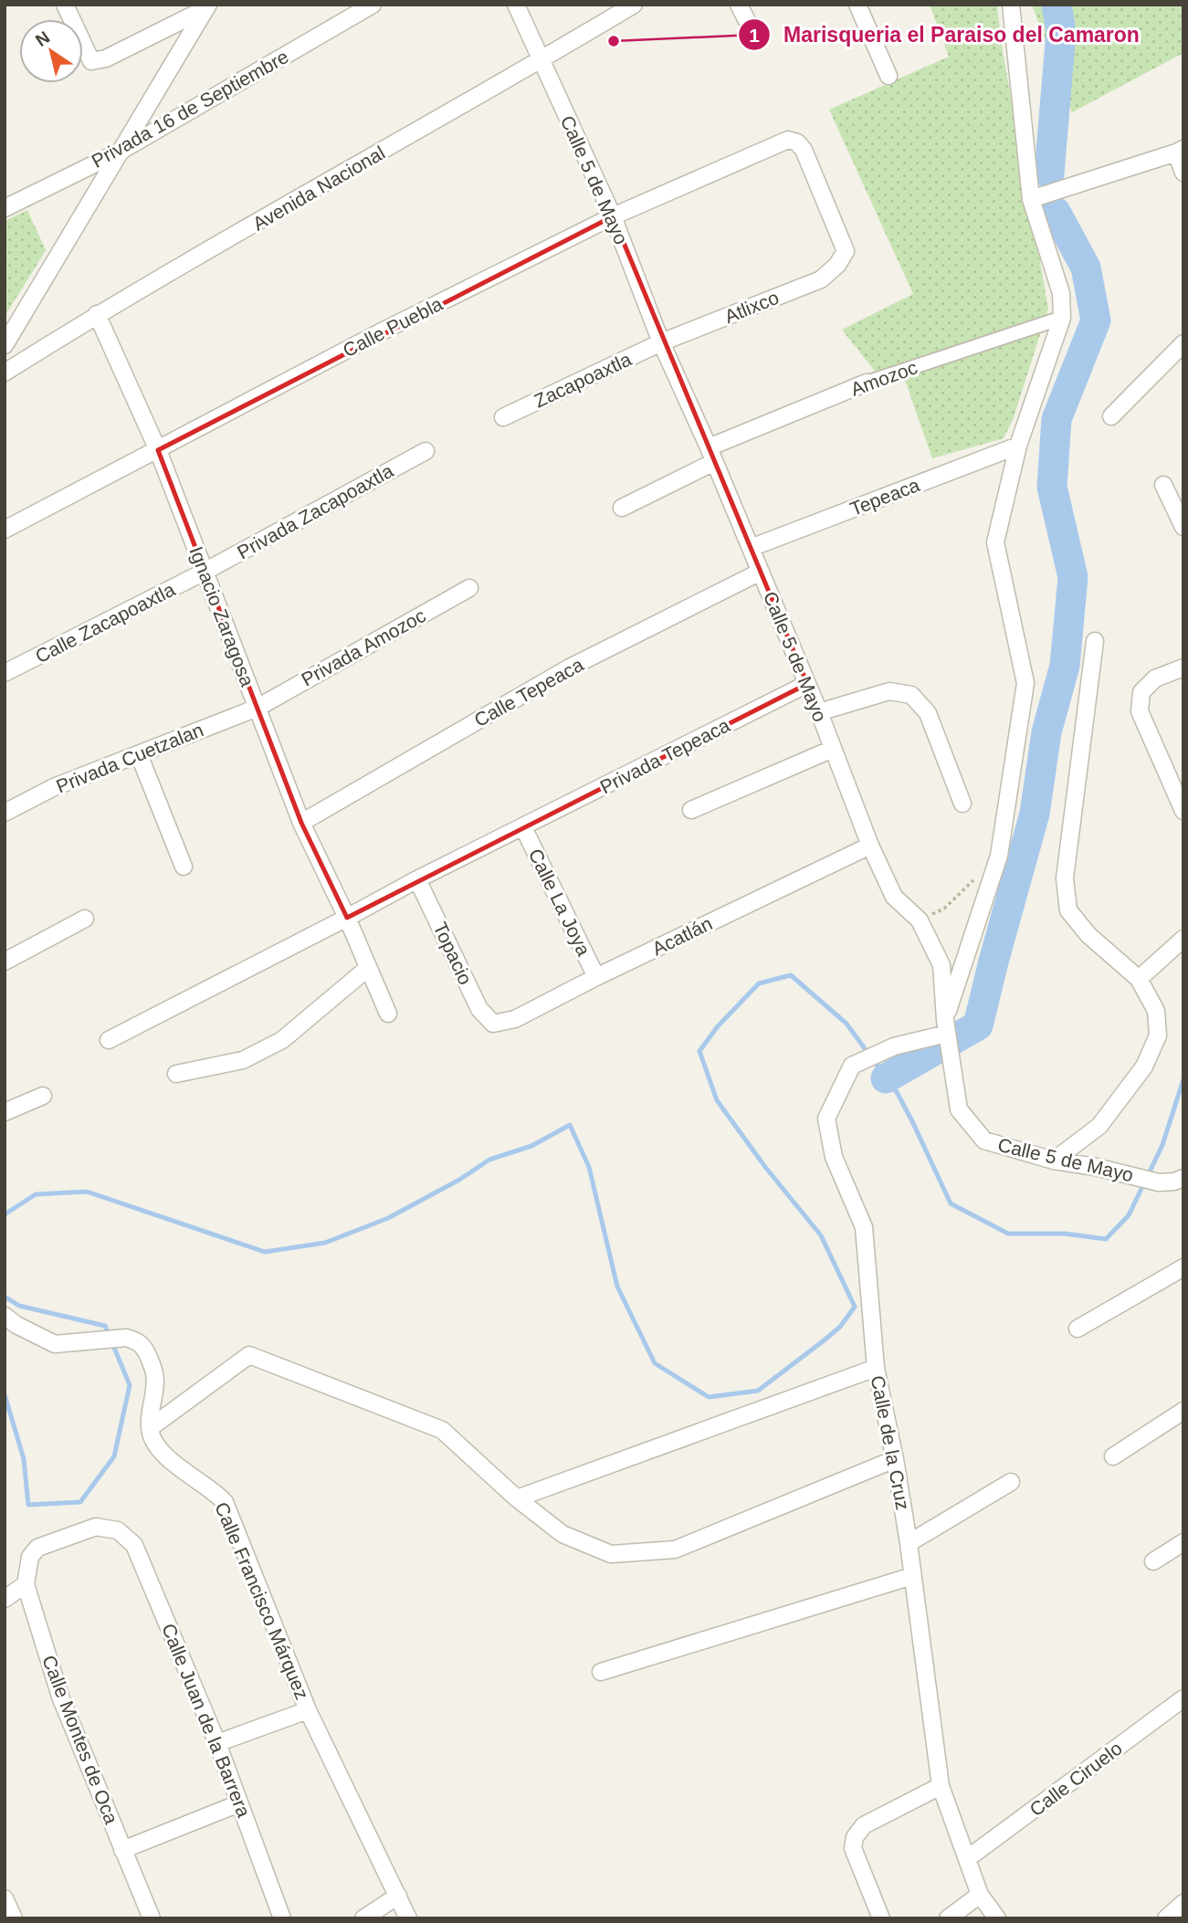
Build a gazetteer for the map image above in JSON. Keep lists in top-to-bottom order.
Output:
{
  "streets": {
    "street": [
      "Privada 16 de Septiembre",
      "Calle 5 de Mayo",
      "Avenida Nacional",
      "Atlixco",
      "Calle Puebla",
      "Amozoc",
      "Zacapoaxtla",
      "Tepeaca",
      "Privada Zacapoaxtla",
      "Ignacio Zaragosa",
      "Calle Zacapoaxtla",
      "Privada Amozoc",
      "Calle Tepeaca",
      "Privada Tepeaca",
      "Privada Cuetzalan",
      "Calle La Joya",
      "Acatlán",
      "Topacio",
      "Calle de la Cruz",
      "Calle Francisco Márquez",
      "Calle Juan de la Barrera",
      "Calle Montes de Oca",
      "Calle Ciruelo"
    ]
  },
  "crossings": [
    ["Calle 5 de Mayo", "Avenida Nacional"],
    ["Calle 5 de Mayo", "Atlixco"],
    ["Calle 5 de Mayo", "Calle Puebla"],
    ["Calle 5 de Mayo", "Amozoc"],
    ["Calle 5 de Mayo", "Zacapoaxtla"],
    ["Calle 5 de Mayo", "Tepeaca"],
    ["Calle 5 de Mayo", "Calle Tepeaca"],
    ["Calle 5 de Mayo", "Privada Tepeaca"],
    ["Calle 5 de Mayo", "Acatlán"],
    ["Calle 5 de Mayo", "Calle de la Cruz"],
    ["Avenida Nacional", "Ignacio Zaragosa"],
    ["Atlixco", "Calle Puebla"],
    ["Atlixco", "Zacapoaxtla"],
    ["Calle Puebla", "Ignacio Zaragosa"],
    ["Privada Zacapoaxtla", "Ignacio Zaragosa"],
    ["Privada Zacapoaxtla", "Calle Zacapoaxtla"],
    ["Ignacio Zaragosa", "Calle Zacapoaxtla"],
    ["Ignacio Zaragosa", "Privada Amozoc"],
    ["Ignacio Zaragosa", "Calle Tepeaca"],
    ["Ignacio Zaragosa", "Privada Cuetzalan"],
    ["Privada Amozoc", "Privada Cuetzalan"],
    ["Privada Tepeaca", "Calle La Joya"],
    ["Calle La Joya", "Acatlán"],
    ["Acatlán", "Topacio"],
    ["Calle de la Cruz", "Calle Ciruelo"],
    ["Calle Juan de la Barrera", "Calle Montes de Oca"]
  ],
  "places": ["Marisqueria el Paraiso del Camaron"],
  "north": "top left"
}
